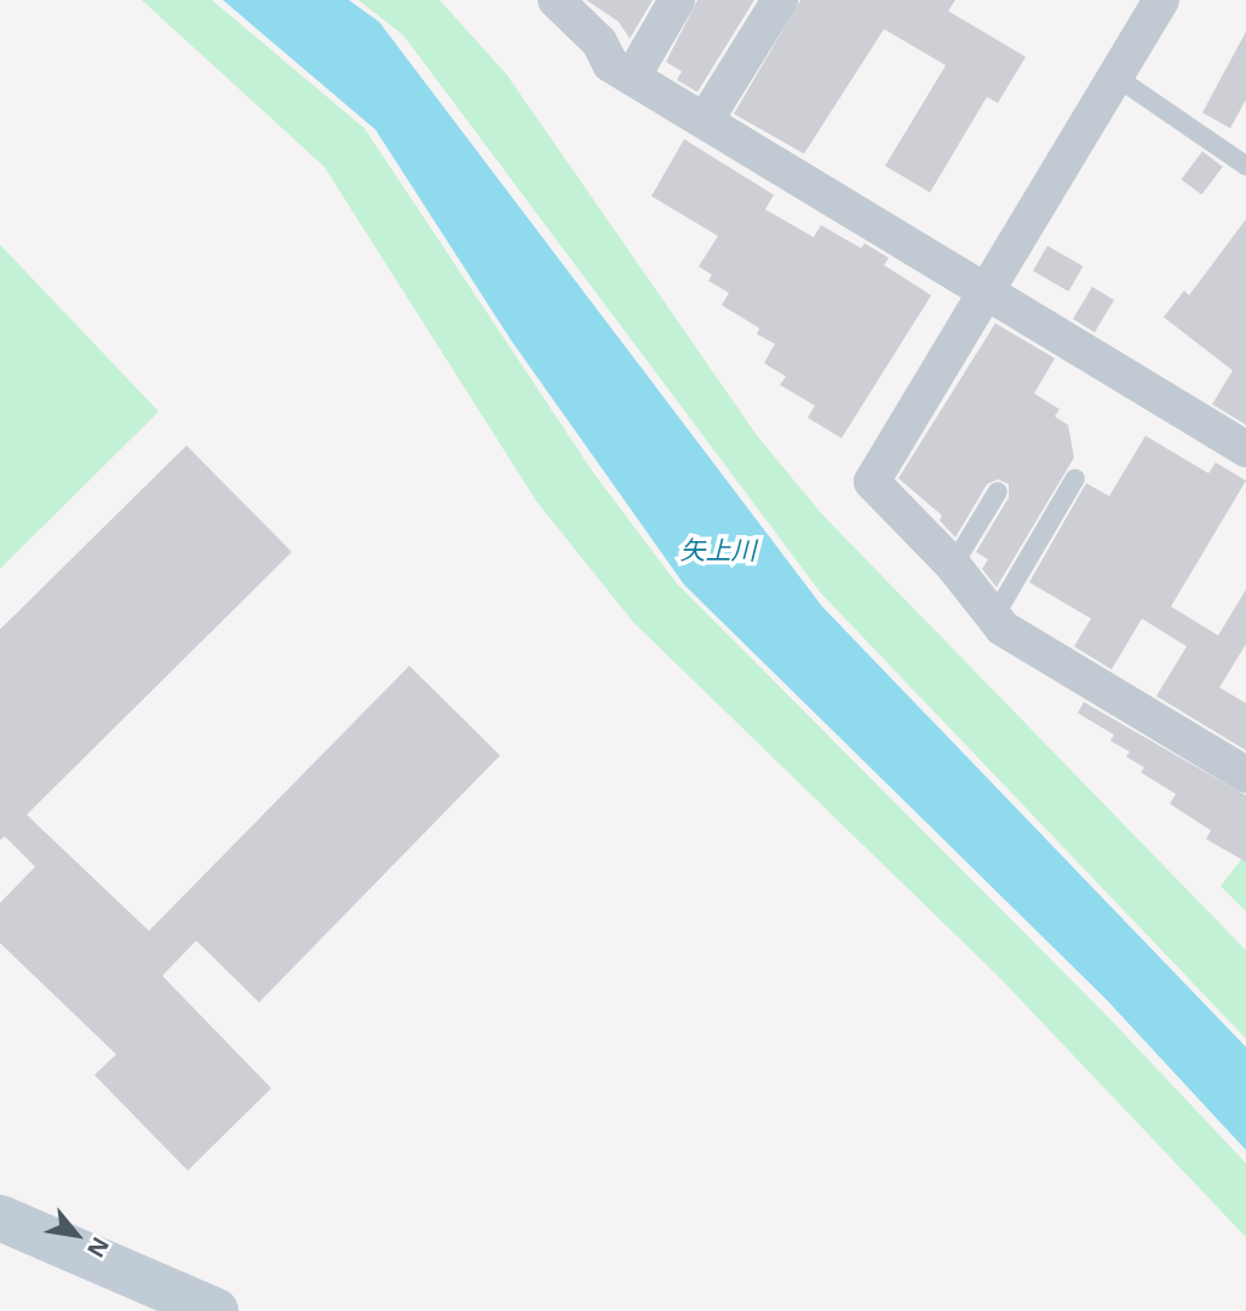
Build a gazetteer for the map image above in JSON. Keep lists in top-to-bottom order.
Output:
{
  "water": ["矢上川"],
  "north": "bottom right"
}
